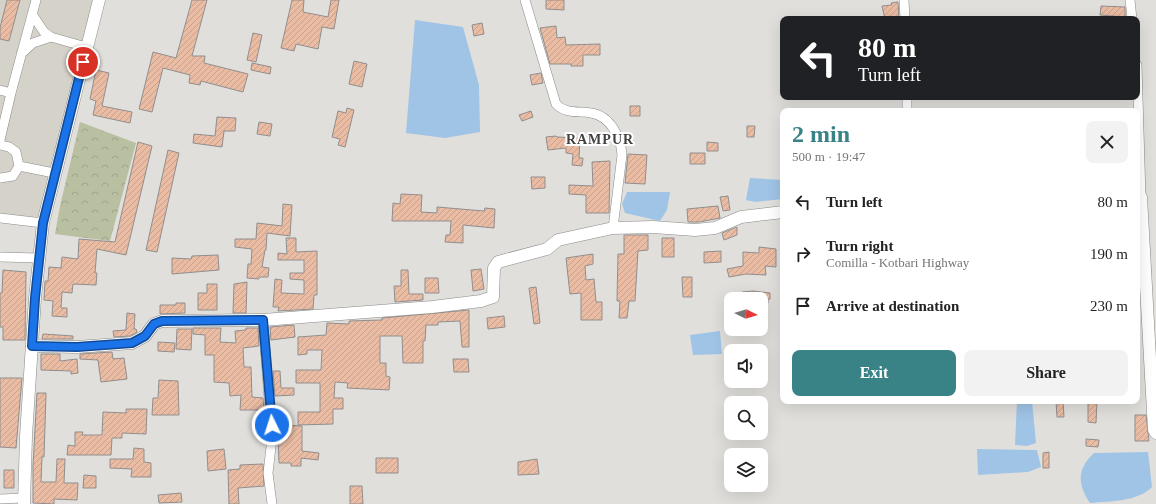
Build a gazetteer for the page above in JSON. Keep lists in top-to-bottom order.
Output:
{
  "districts": ["RAMPUR"],
  "north": "right",
  "page": {
    "turn": ["80 m", "Turn left"],
    "heading": ["2 min", "500 m · 19:47"],
    "list": [
      {
        "name": "Turn left",
        "value": "80 m"
      },
      {
        "name": "Turn right",
        "note": "Comilla - Kotbari Highway",
        "value": "190 m"
      },
      {
        "name": "Arrive at destination",
        "value": "230 m"
      }
    ],
    "buttons": ["Exit", "Share"]
  }
}
